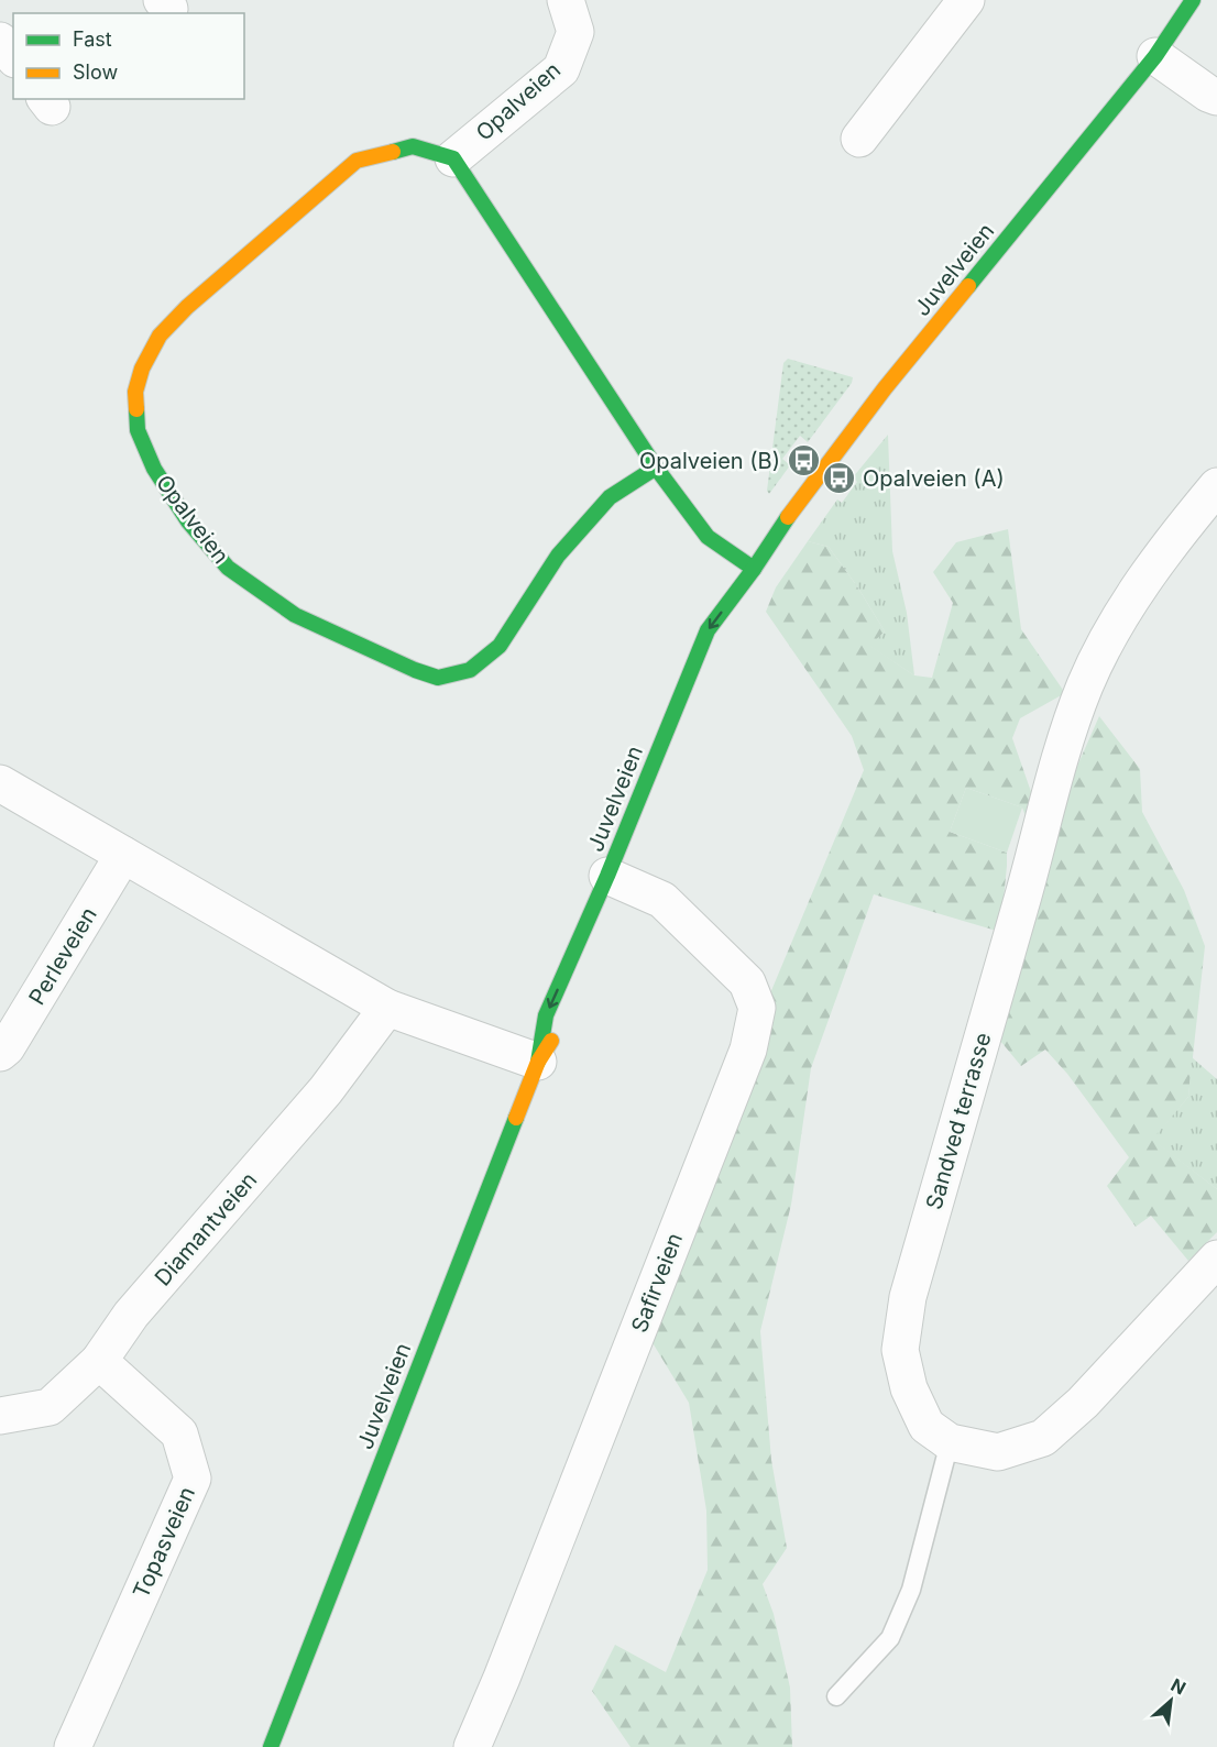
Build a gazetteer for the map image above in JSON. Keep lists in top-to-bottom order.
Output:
{
  "streets": {
    "street": [
      "Opalveien",
      "Juvelveien",
      "Perleveien",
      "Sandved terrasse",
      "Diamantveien",
      "Safirveien",
      "Topasveien"
    ]
  },
  "crossings": [
    ["Juvelveien", "Safirveien"],
    ["Diamantveien", "Topasveien"]
  ],
  "places": {
    "bus stop": ["Opalveien (B)", "Opalveien (A)"]
  },
  "legend": ["Fast", "Slow"],
  "north": "top right"
}
